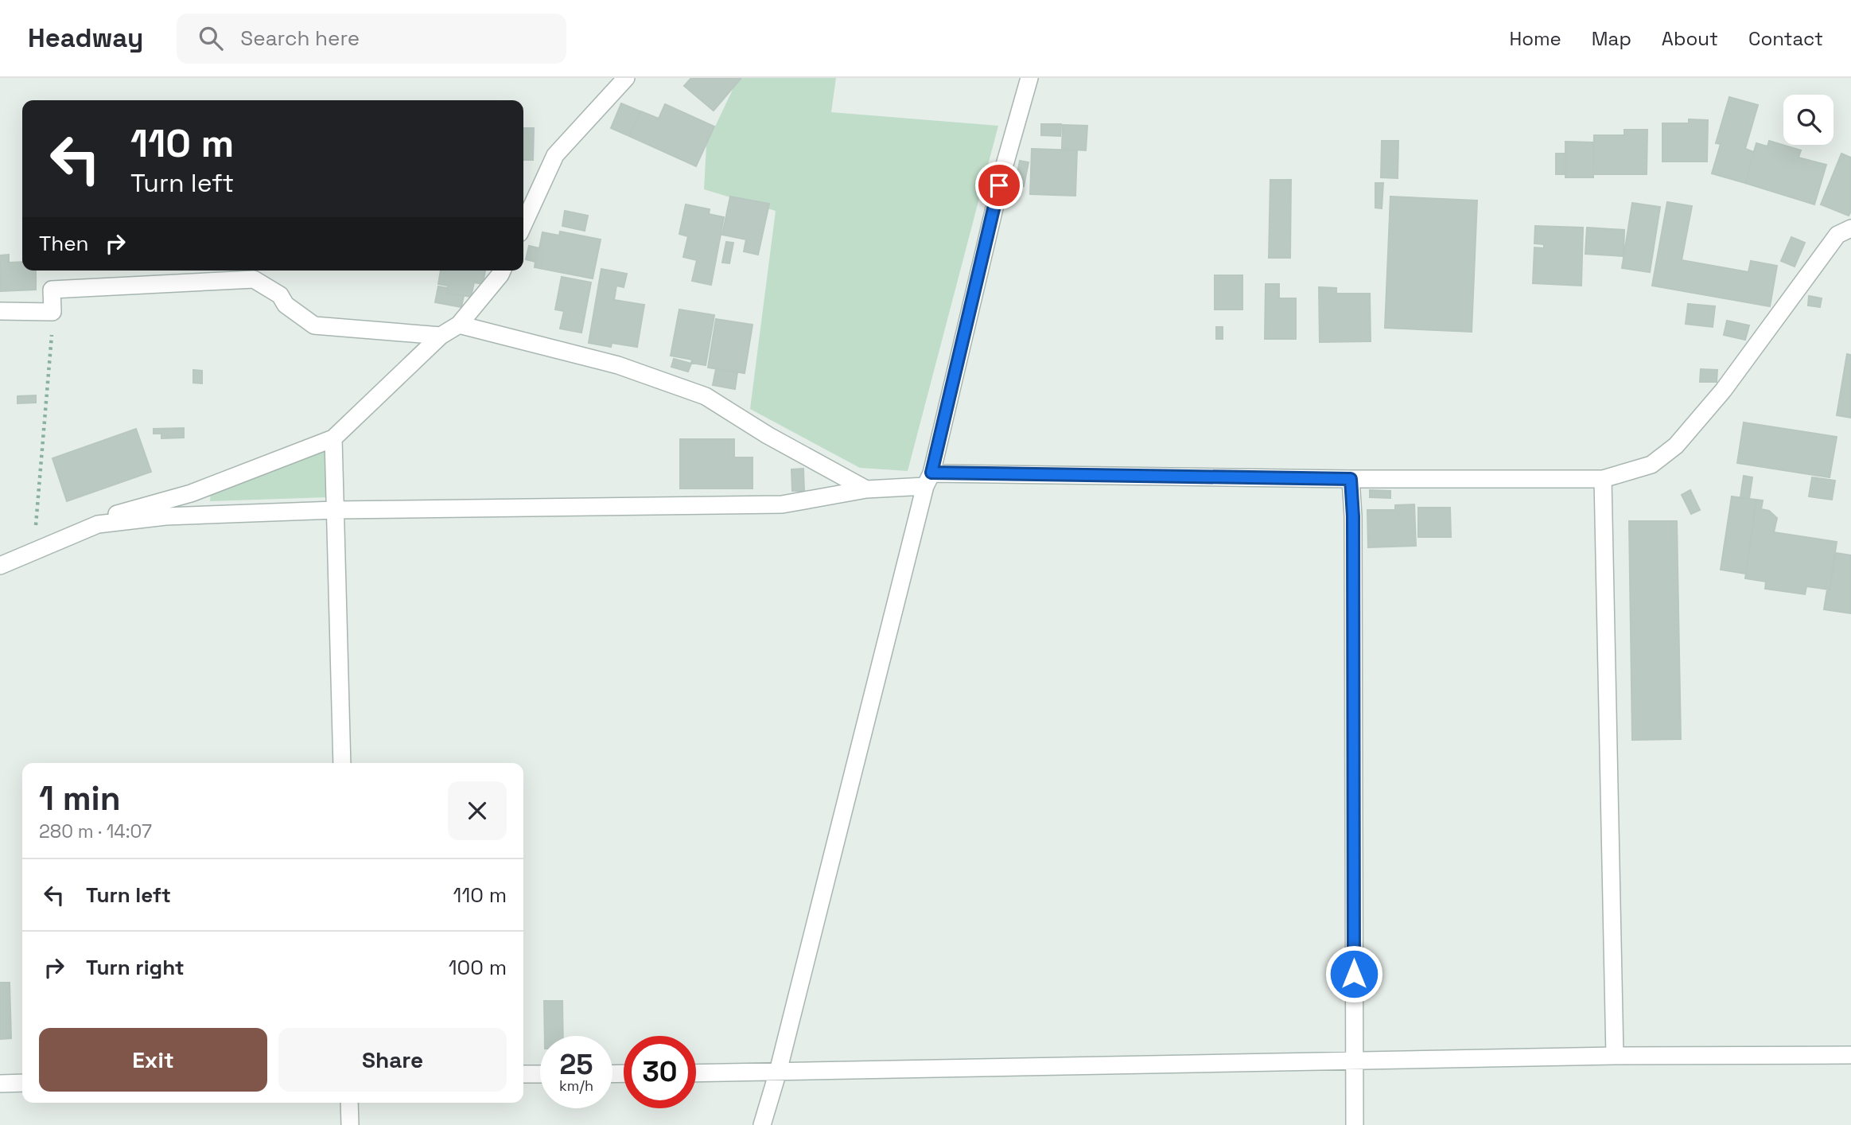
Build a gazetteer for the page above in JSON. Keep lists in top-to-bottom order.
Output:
{
  "page": {
    "header": "Headway",
    "search": "Search here",
    "nav": [
      "Home",
      "Map",
      "About",
      "Contact"
    ],
    "turn": ["110 m", "Turn left"],
    "then": "Then",
    "heading": ["1 min", "280 m · 14:07"],
    "list": [
      {
        "name": "Turn left",
        "value": "110 m"
      },
      {
        "name": "Turn right",
        "value": "100 m"
      }
    ],
    "buttons": ["Exit", "Share"],
    "speed": "25 km/h",
    "limit": "30"
  }
}
